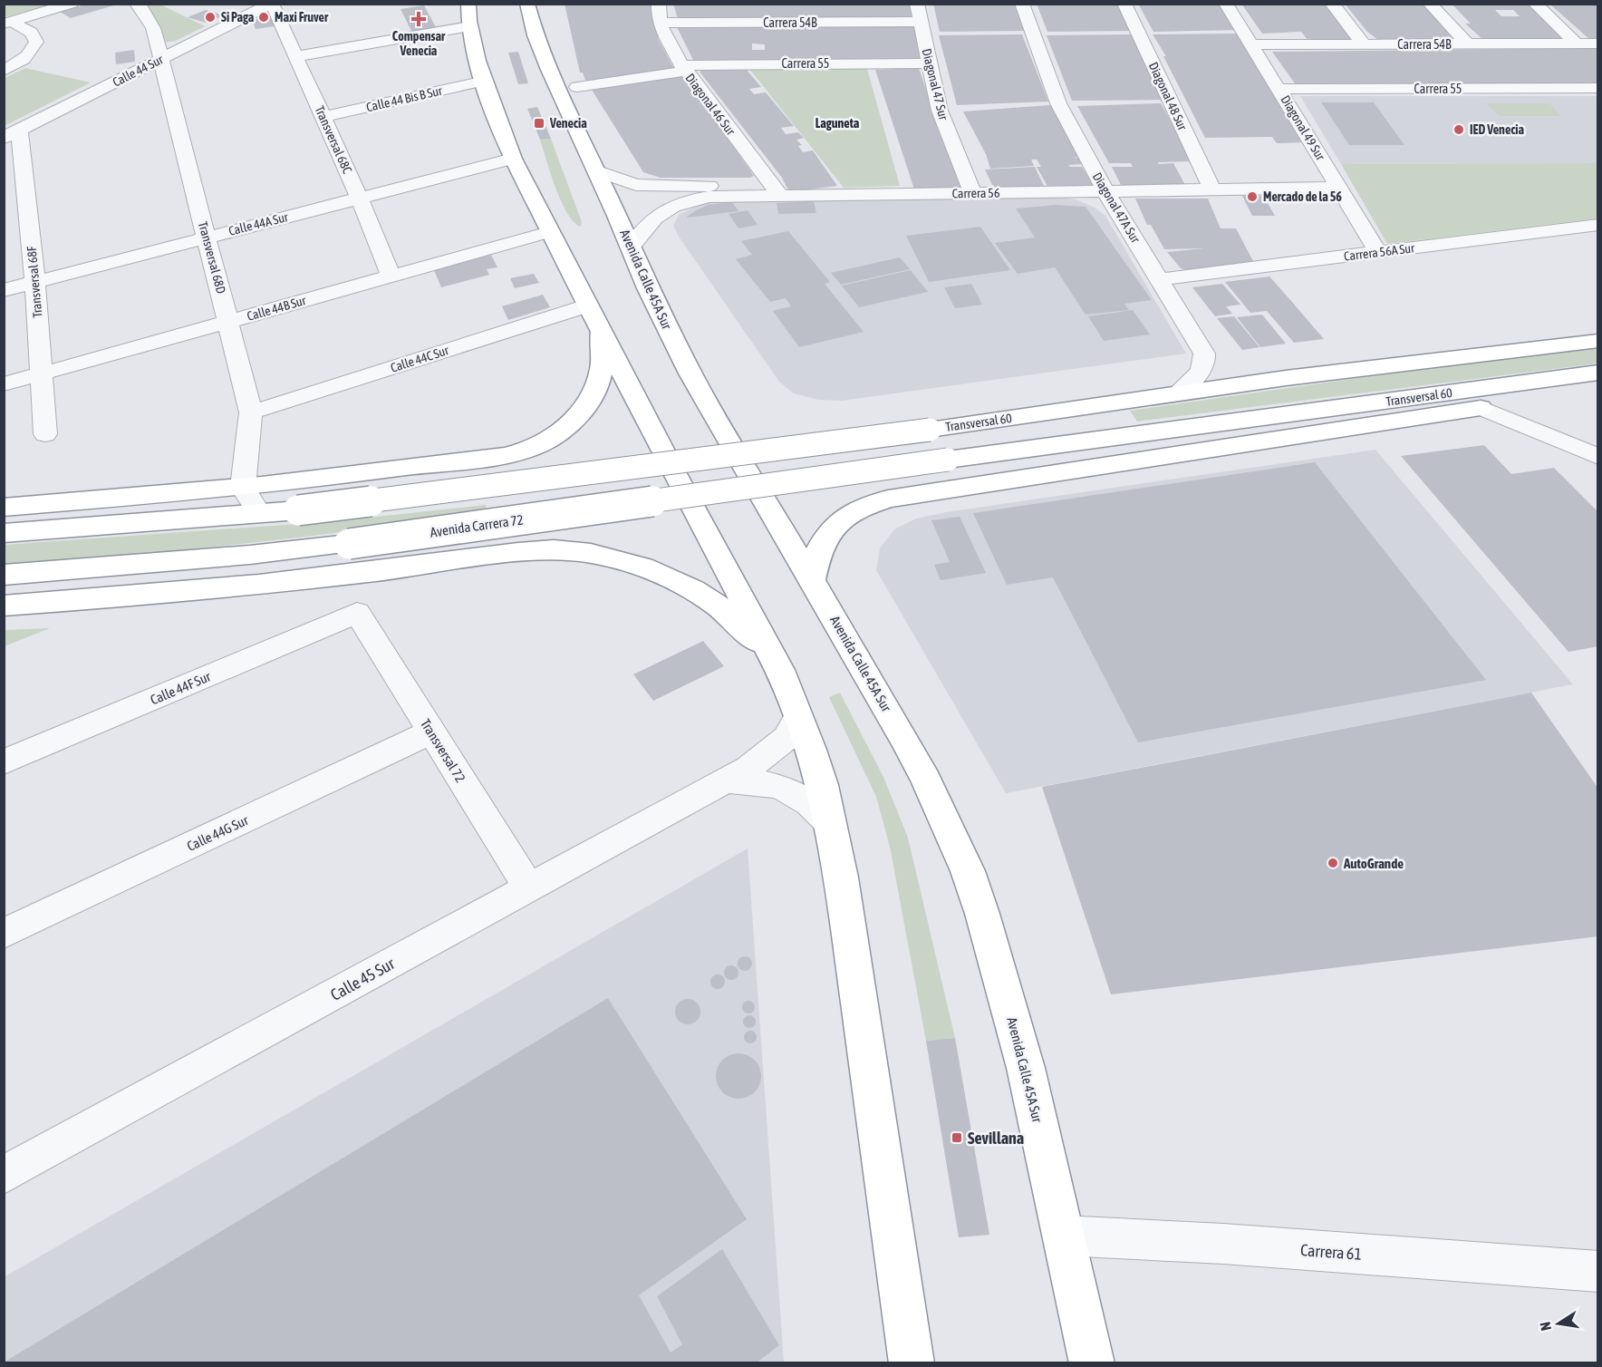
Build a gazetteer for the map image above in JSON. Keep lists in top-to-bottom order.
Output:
{
  "streets": {
    "highway": ["Avenida Calle 45A Sur", "Transversal 60", "Avenida Carrera 72"],
    "street": [
      "Carrera 54B",
      "Carrera 55",
      "Calle 44 Sur",
      "Diagonal 47 Sur",
      "Diagonal 48 Sur",
      "Calle 44 Bis B Sur",
      "Diagonal 46 Sur",
      "Diagonal 49 Sur",
      "Transversal 68C",
      "Carrera 56",
      "Diagonal 47A Sur",
      "Calle 44A Sur",
      "Carrera 56A Sur",
      "Transversal 68D",
      "Transversal 68F",
      "Calle 44B Sur",
      "Calle 44C Sur",
      "Calle 44F Sur",
      "Transversal 72",
      "Calle 44G Sur",
      "Calle 45 Sur",
      "Carrera 61"
    ]
  },
  "crossings": [
    ["Carrera 54B", "Diagonal 47 Sur"],
    ["Carrera 54B", "Diagonal 46 Sur"],
    ["Carrera 54B", "Diagonal 49 Sur"],
    ["Carrera 55", "Diagonal 47 Sur"],
    ["Carrera 55", "Diagonal 46 Sur"],
    ["Carrera 55", "Diagonal 49 Sur"],
    ["Calle 44 Sur", "Transversal 68C"],
    ["Calle 44 Sur", "Transversal 68D"],
    ["Calle 44 Sur", "Transversal 68F"],
    ["Diagonal 47 Sur", "Carrera 56"],
    ["Diagonal 48 Sur", "Carrera 56"],
    ["Calle 44 Bis B Sur", "Transversal 68C"],
    ["Diagonal 46 Sur", "Carrera 56"],
    ["Diagonal 49 Sur", "Carrera 56"],
    ["Diagonal 49 Sur", "Carrera 56A Sur"],
    ["Transversal 68C", "Calle 44A Sur"],
    ["Transversal 68C", "Calle 44B Sur"],
    ["Carrera 56", "Diagonal 47A Sur"],
    ["Carrera 56", "Avenida Calle 45A Sur"],
    ["Diagonal 47A Sur", "Carrera 56A Sur"],
    ["Diagonal 47A Sur", "Transversal 60"],
    ["Calle 44A Sur", "Transversal 68D"],
    ["Calle 44A Sur", "Transversal 68F"],
    ["Transversal 68D", "Calle 44B Sur"],
    ["Transversal 68D", "Calle 44C Sur"],
    ["Avenida Calle 45A Sur", "Carrera 61"],
    ["Transversal 68F", "Calle 44B Sur"],
    ["Transversal 60", "Avenida Carrera 72"],
    ["Calle 44F Sur", "Transversal 72"],
    ["Transversal 72", "Calle 44G Sur"],
    ["Transversal 72", "Calle 45 Sur"]
  ],
  "districts": ["Laguneta"],
  "places": {
    "other": [
      "Si Paga",
      "Maxi Fruver",
      "IED Venecia",
      "Mercado de la 56",
      "AutoGrande"
    ],
    "health": ["Compensar Venecia"],
    "transit": ["Venecia", "Sevillana"]
  },
  "north": "left"
}
